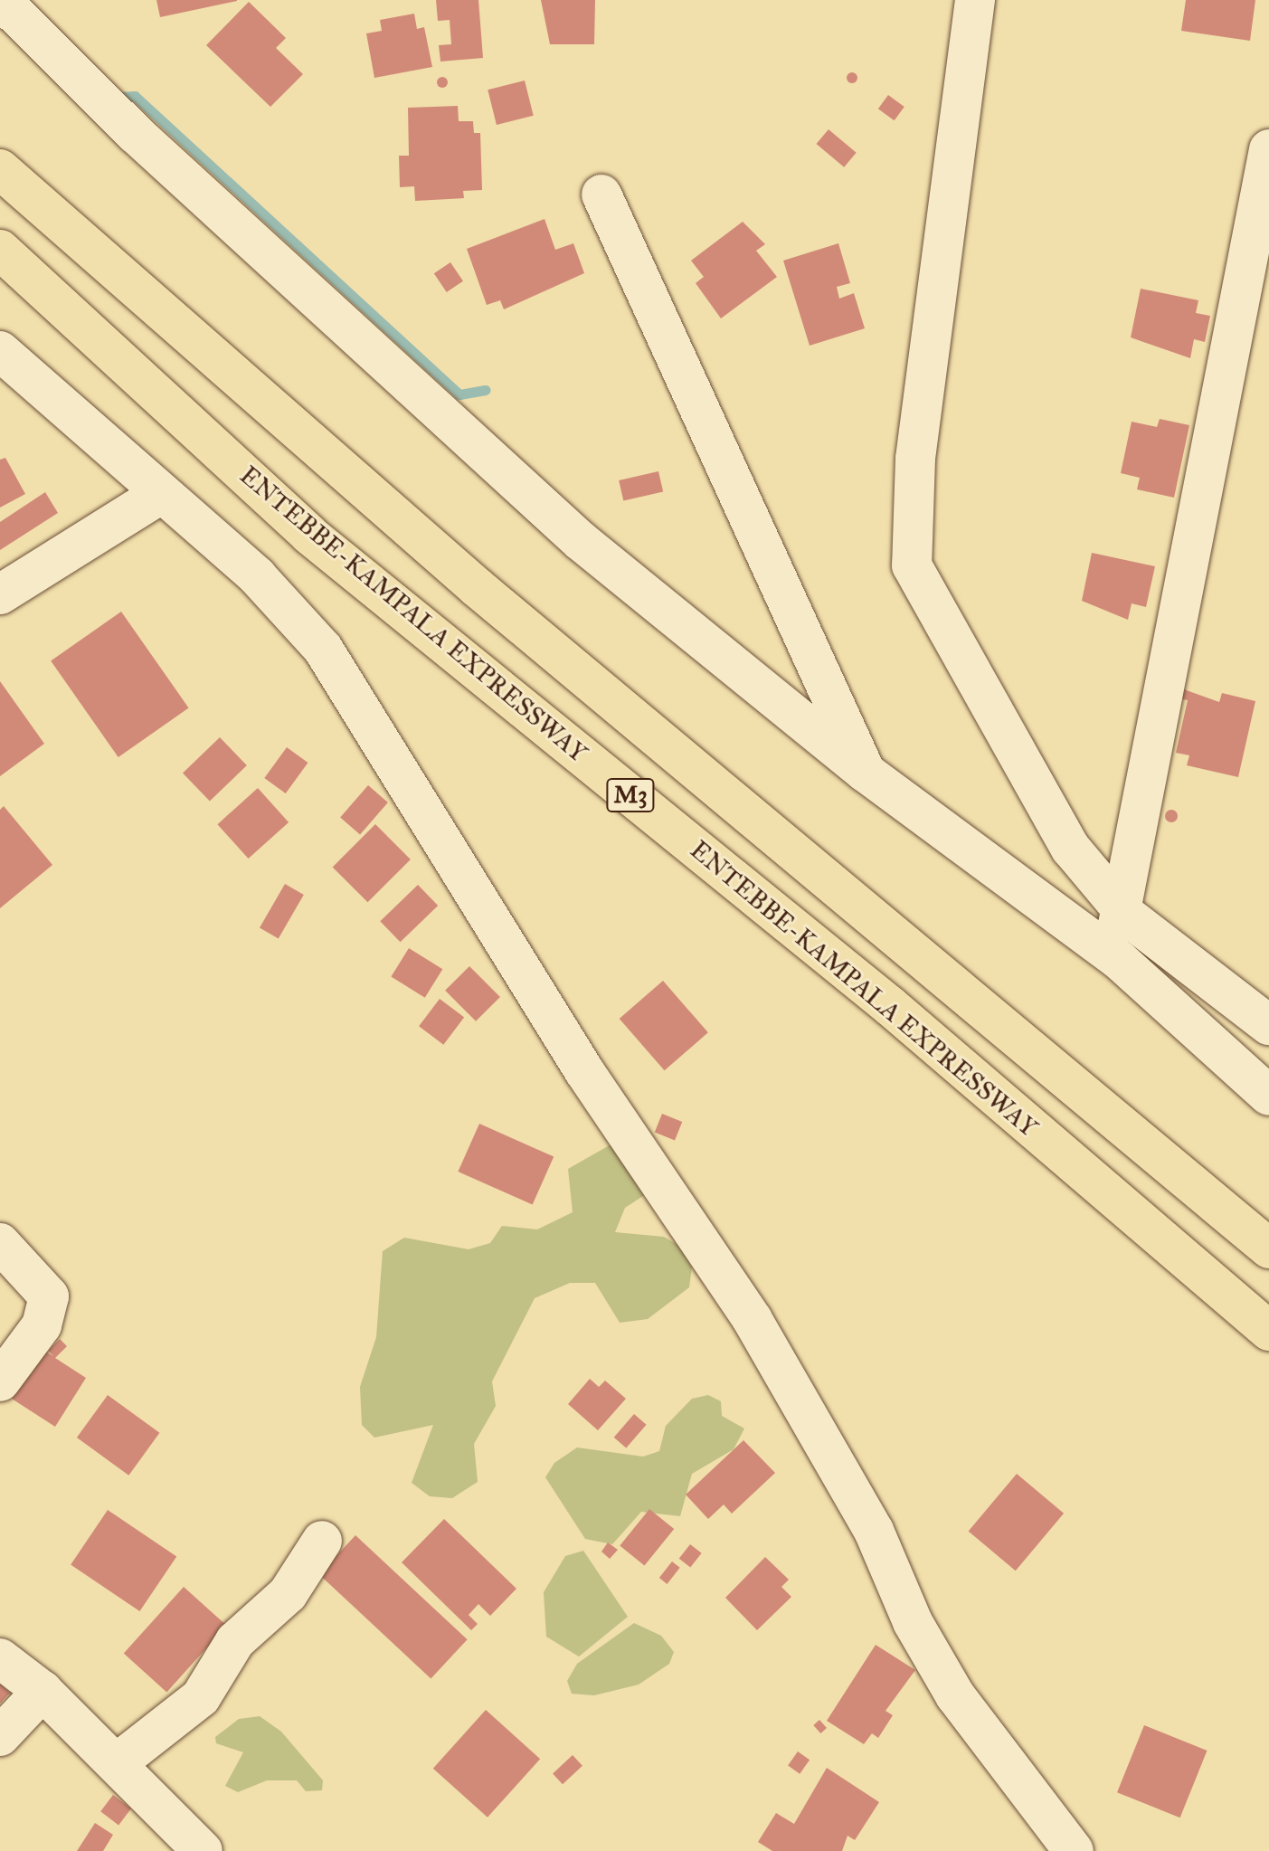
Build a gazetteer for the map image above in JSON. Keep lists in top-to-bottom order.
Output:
{
  "streets": {
    "highway": ["ENTEBBE-KAMPALA EXPRESSWAY", "M3"]
  }
}
